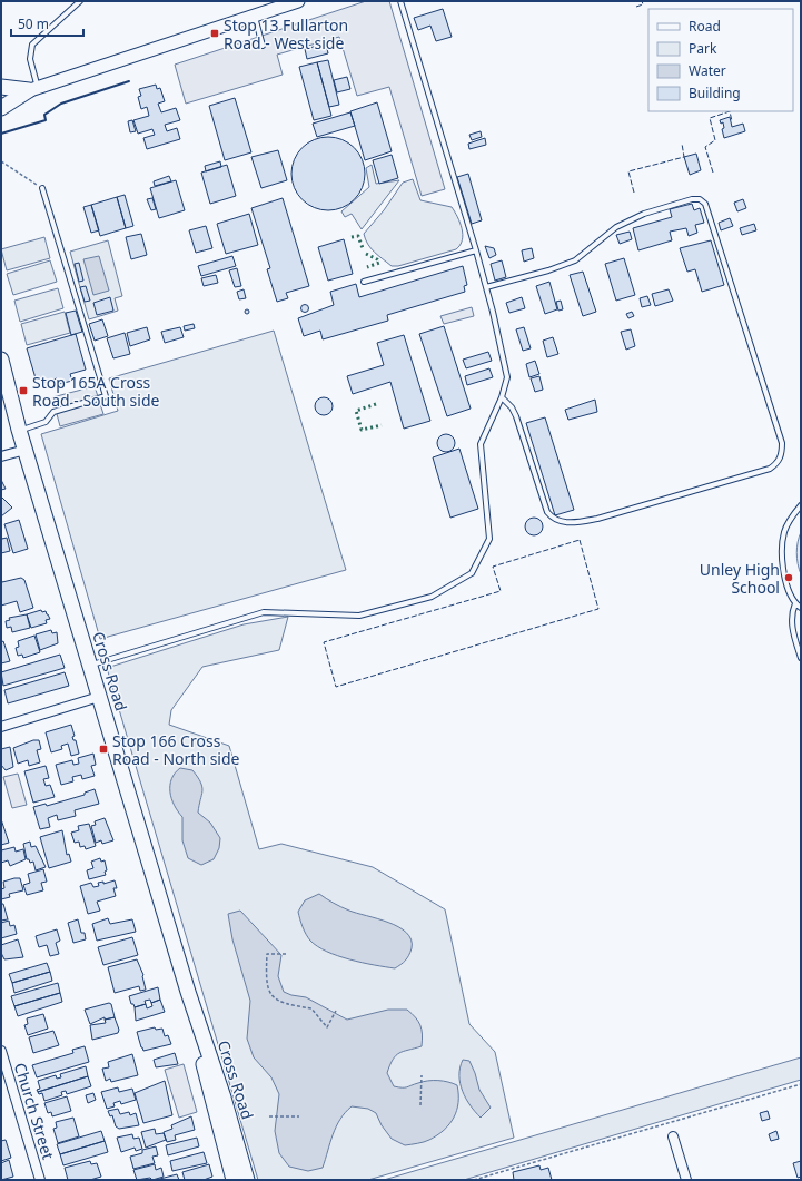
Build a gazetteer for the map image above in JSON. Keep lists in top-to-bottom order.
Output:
{
  "streets": {
    "highway": ["Cross Road"],
    "street": ["Church Street"]
  },
  "places": {
    "transit": ["Stop 13 Fullarton Road - West side", "Stop 165A Cross Road - South side", "Stop 166 Cross Road - North side"],
    "other": ["Unley High School"]
  },
  "legend": [
    "Road",
    "Park",
    "Water",
    "Building"
  ],
  "scale_bar": "50 m"
}
